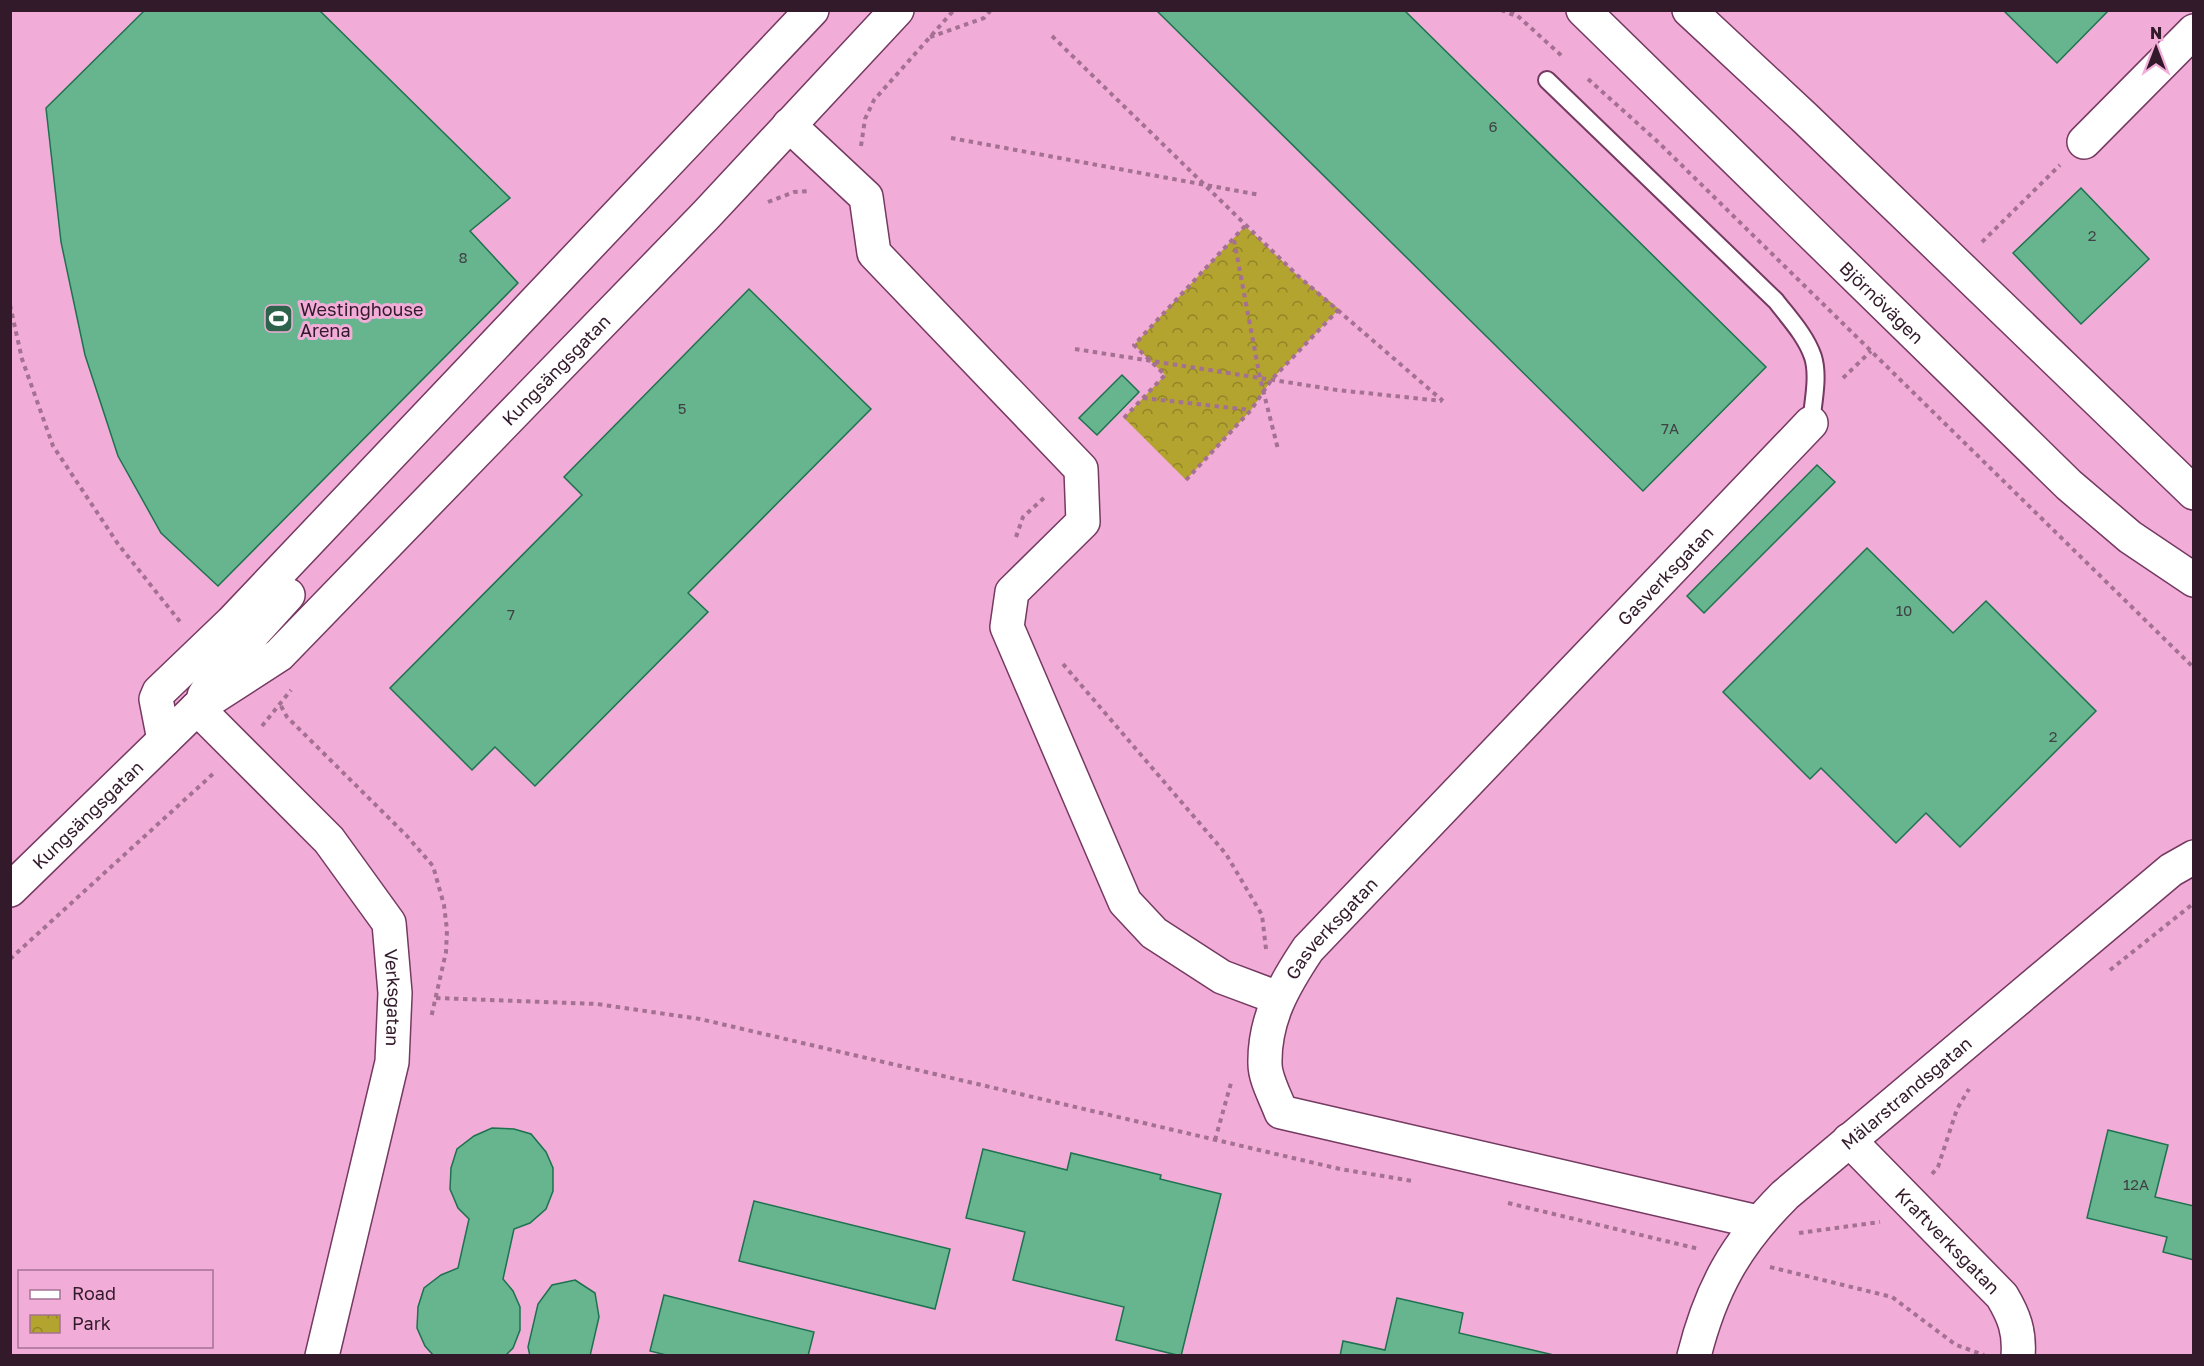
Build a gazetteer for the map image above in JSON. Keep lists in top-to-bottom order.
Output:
{
  "streets": {
    "street": [
      "Björnövägen",
      "Kungsängsgatan",
      "Gasverksgatan",
      "Verksgatan",
      "Mälarstrandsgatan",
      "Kraftverksgatan"
    ]
  },
  "crossings": [
    ["Kungsängsgatan", "Verksgatan"],
    ["Gasverksgatan", "Mälarstrandsgatan"],
    ["Mälarstrandsgatan", "Kraftverksgatan"]
  ],
  "places": {
    "sports": ["Westinghouse Arena"]
  },
  "house_numbers": [
    "6",
    "2",
    "8",
    "5",
    "7A",
    "10",
    "7",
    "2",
    "12A"
  ],
  "legend": ["Road", "Park"],
  "north": "top"
}
